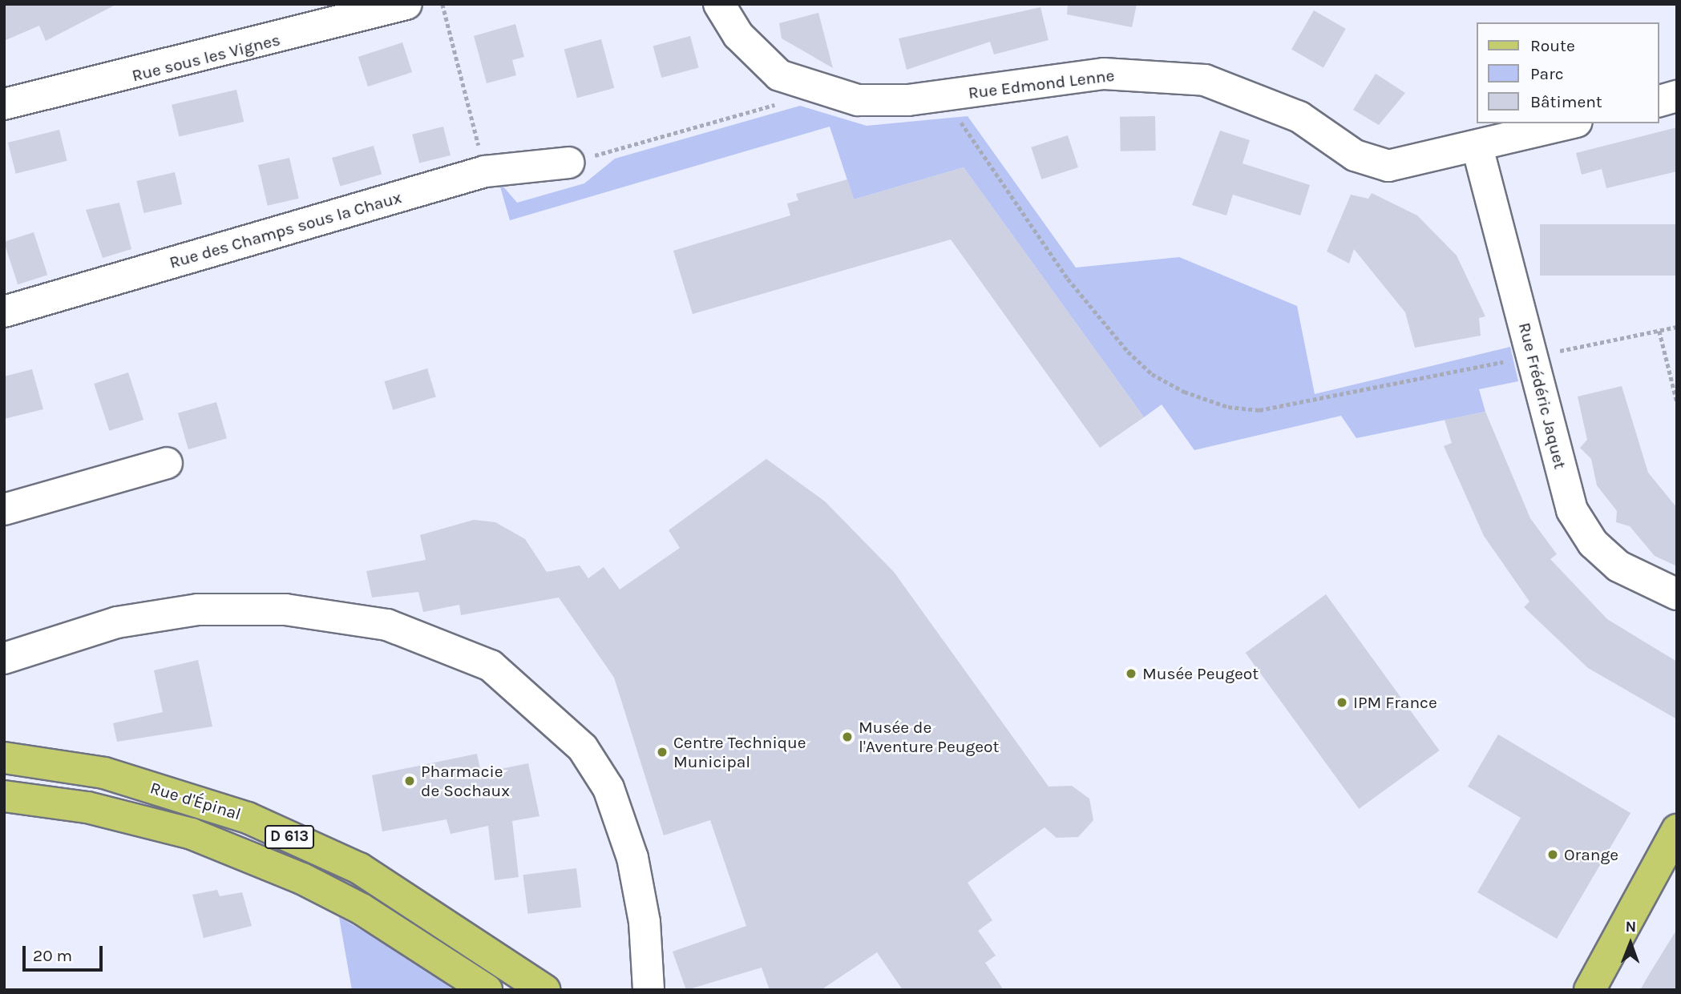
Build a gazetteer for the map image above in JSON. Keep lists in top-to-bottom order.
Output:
{
  "streets": {
    "main road": ["Rue d'Épinal", "D 613"],
    "street": [
      "Rue sous les Vignes",
      "Rue Edmond Lenne",
      "Rue des Champs sous la Chaux",
      "Rue Frédéric Jaquet"
    ]
  },
  "crossings": [
    ["Rue Edmond Lenne", "Rue Frédéric Jaquet"]
  ],
  "places": [
    "Musée Peugeot",
    "IPM France",
    "Musée de l'Aventure Peugeot",
    "Centre Technique Municipal",
    "Pharmacie de Sochaux",
    "Orange"
  ],
  "legend": ["Route", "Parc", "Bâtiment"],
  "scale_bar": "20 m",
  "north": "top"
}
